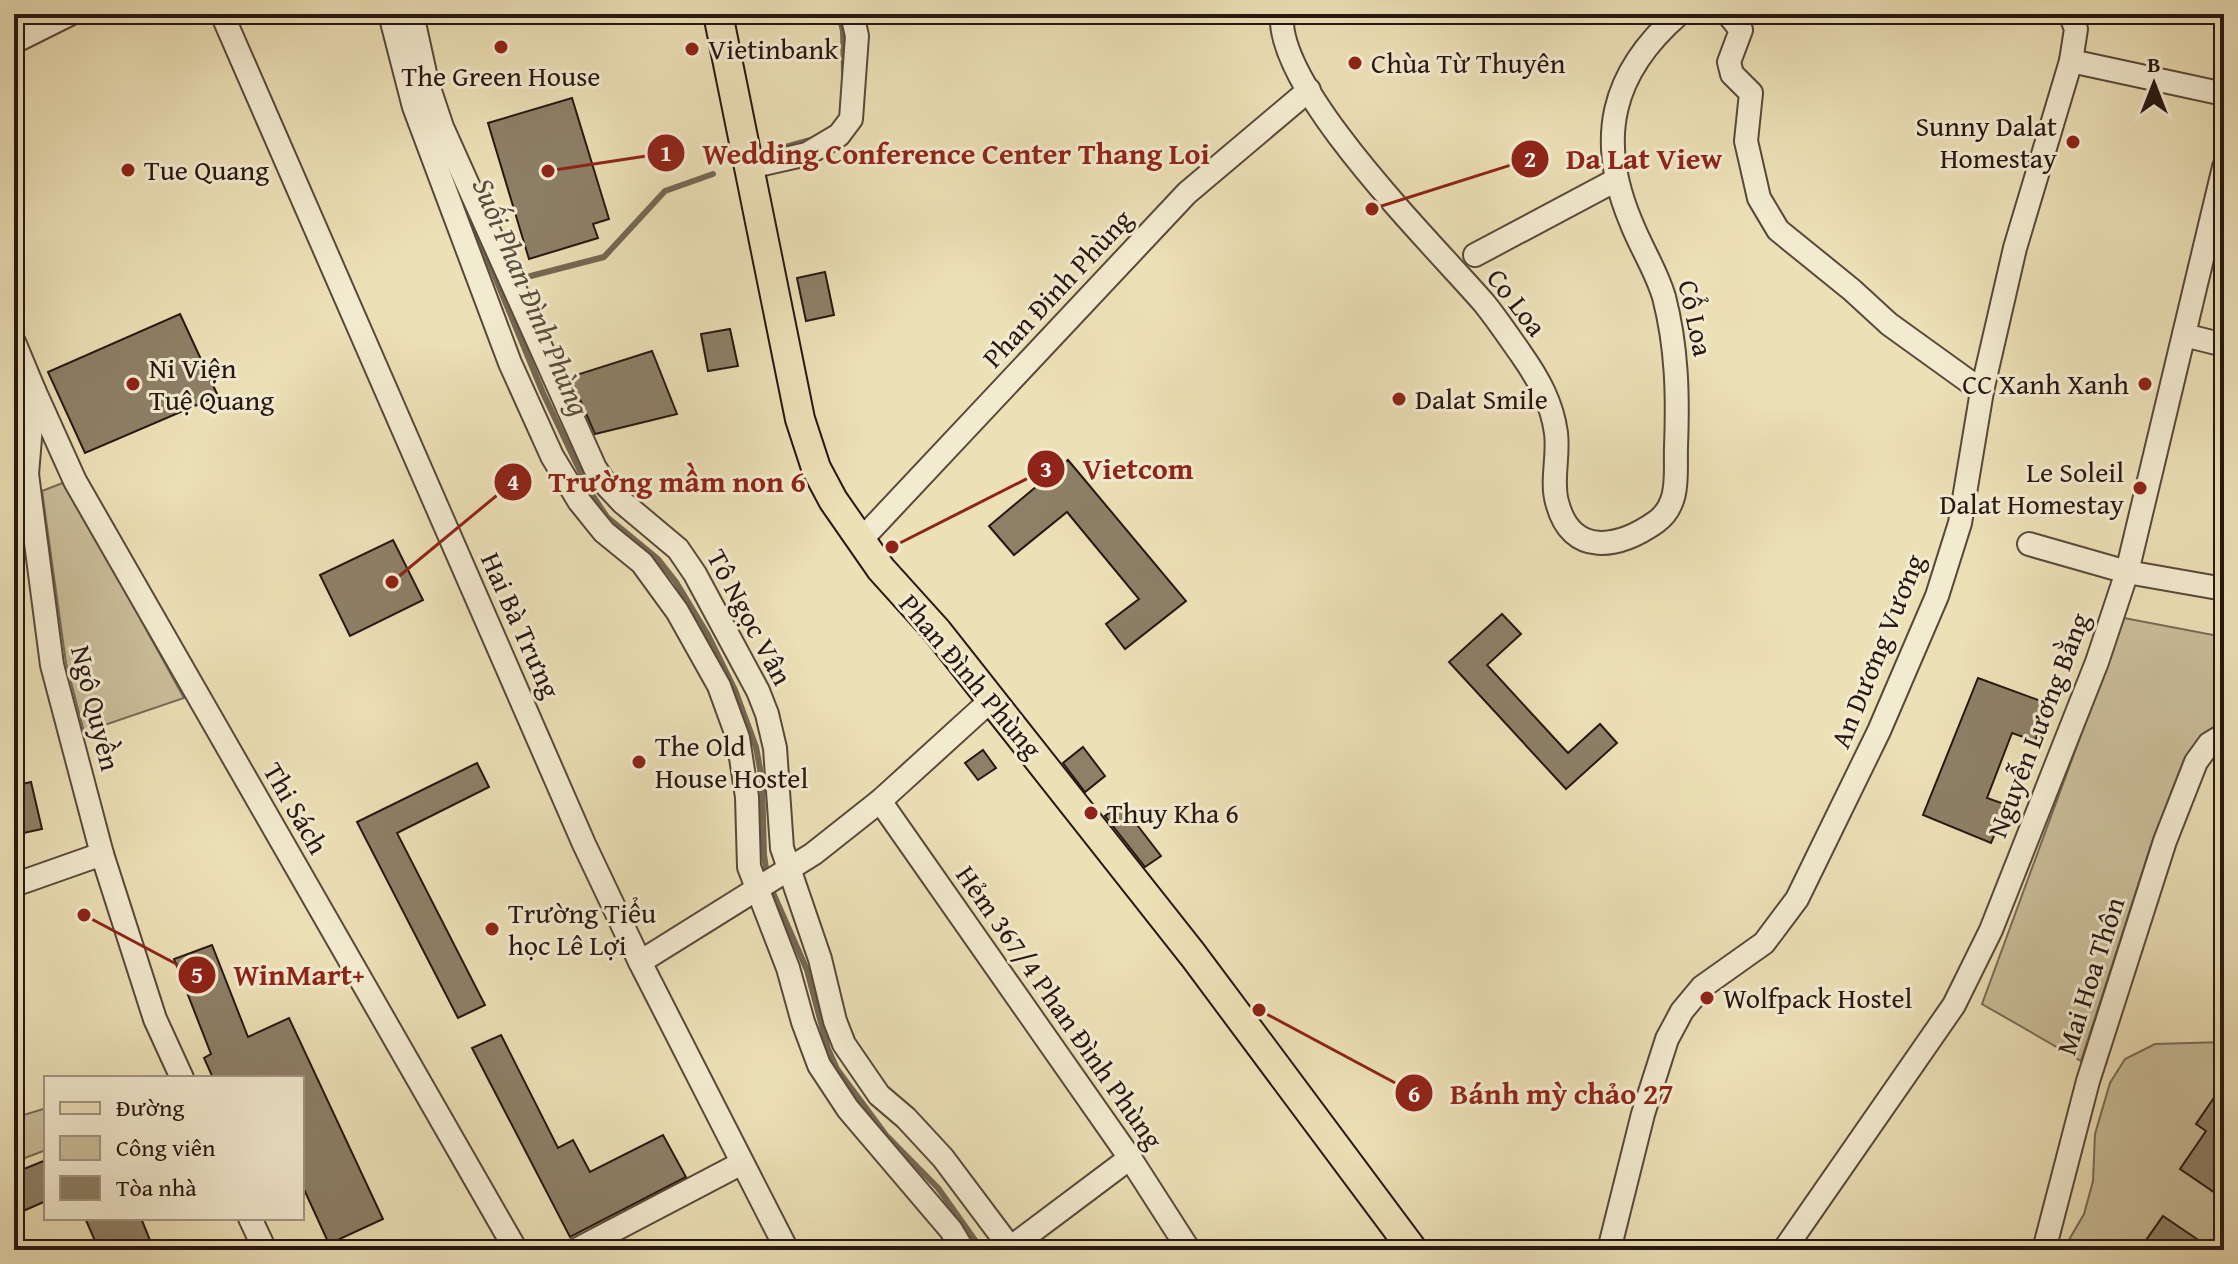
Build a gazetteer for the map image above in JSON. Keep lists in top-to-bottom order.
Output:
{
  "streets": {
    "main road": ["Phan Đình Phùng"],
    "street": [
      "Phan Đinh Phùng",
      "Co Loa",
      "Tô Ngọc Vân",
      "Hai Bà Trưng",
      "An Dương Vương",
      "Ngô Quyền",
      "Nguyễn Lương Bằng",
      "Thi Sách",
      "Mai Hoa Thôn",
      "Hẻm 367/4 Phan Đình Phùng"
    ]
  },
  "crossings": [
    ["Phan Đinh Phùng", "Co Loa"],
    ["Phan Đinh Phùng", "Phan Đình Phùng"],
    ["Ngô Quyền", "Thi Sách"]
  ],
  "water": ["Suối Phan Đình Phùng"],
  "places": [
    "The Green House",
    "Vietinbank",
    "Chùa Từ Thuyên",
    "Sunny Dalat Homestay",
    "Tue Quang",
    "Wedding Conference Center Thang Loi",
    "Da Lat View",
    "Ni Viện Tuệ Quang",
    "CC Xanh Xanh",
    "Dalat Smile",
    "Le Soleil Dalat Homestay",
    "Vietcom",
    "Trường mầm non 6",
    "The Old House Hostel",
    "Thuy Kha 6",
    "WinMart+",
    "Trường Tiểu học Lê Lợi",
    "Wolfpack Hostel",
    "Bánh mỳ chảo 27"
  ],
  "legend": ["Đường", "Công viên", "Tòa nhà"],
  "north": "top"
}
